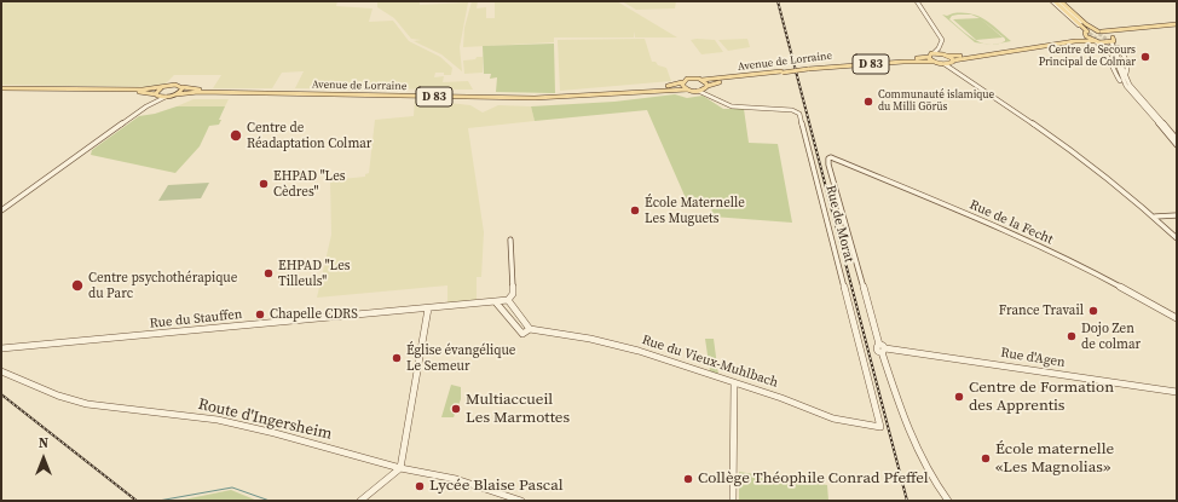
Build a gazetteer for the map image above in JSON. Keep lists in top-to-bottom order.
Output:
{
  "streets": {
    "main road": ["Avenue de Lorraine", "D 83"],
    "street": [
      "Rue de la Fecht",
      "Rue de Morat",
      "Rue du Stauffen",
      "Rue d'Agen",
      "Rue du Vieux-Muhlbach",
      "Route d'Ingersheim"
    ]
  },
  "crossings": [
    ["Avenue de Lorraine", "Rue de Morat"],
    ["Rue de la Fecht", "Rue d'Agen"],
    ["Rue de Morat", "Rue du Vieux-Muhlbach"]
  ],
  "places": [
    "Centre de Secours Principal de Colmar",
    "Communauté islamique du Milli Görüs",
    "Centre de Réadaptation Colmar",
    "EHPAD \"Les Cèdres\"",
    "École Maternelle Les Muguets",
    "EHPAD \"Les Tilleuls\"",
    "Centre psychothérapique du Parc",
    "France Travail",
    "Chapelle CDRS",
    "Dojo Zen de colmar",
    "Église évangélique Le Semeur",
    "Centre de Formation des Apprentis",
    "Multiaccueil Les Marmottes",
    "École maternelle «Les Magnolias»",
    "Collège Théophile Conrad Pfeffel",
    "Lycée Blaise Pascal"
  ],
  "north": "top"
}
